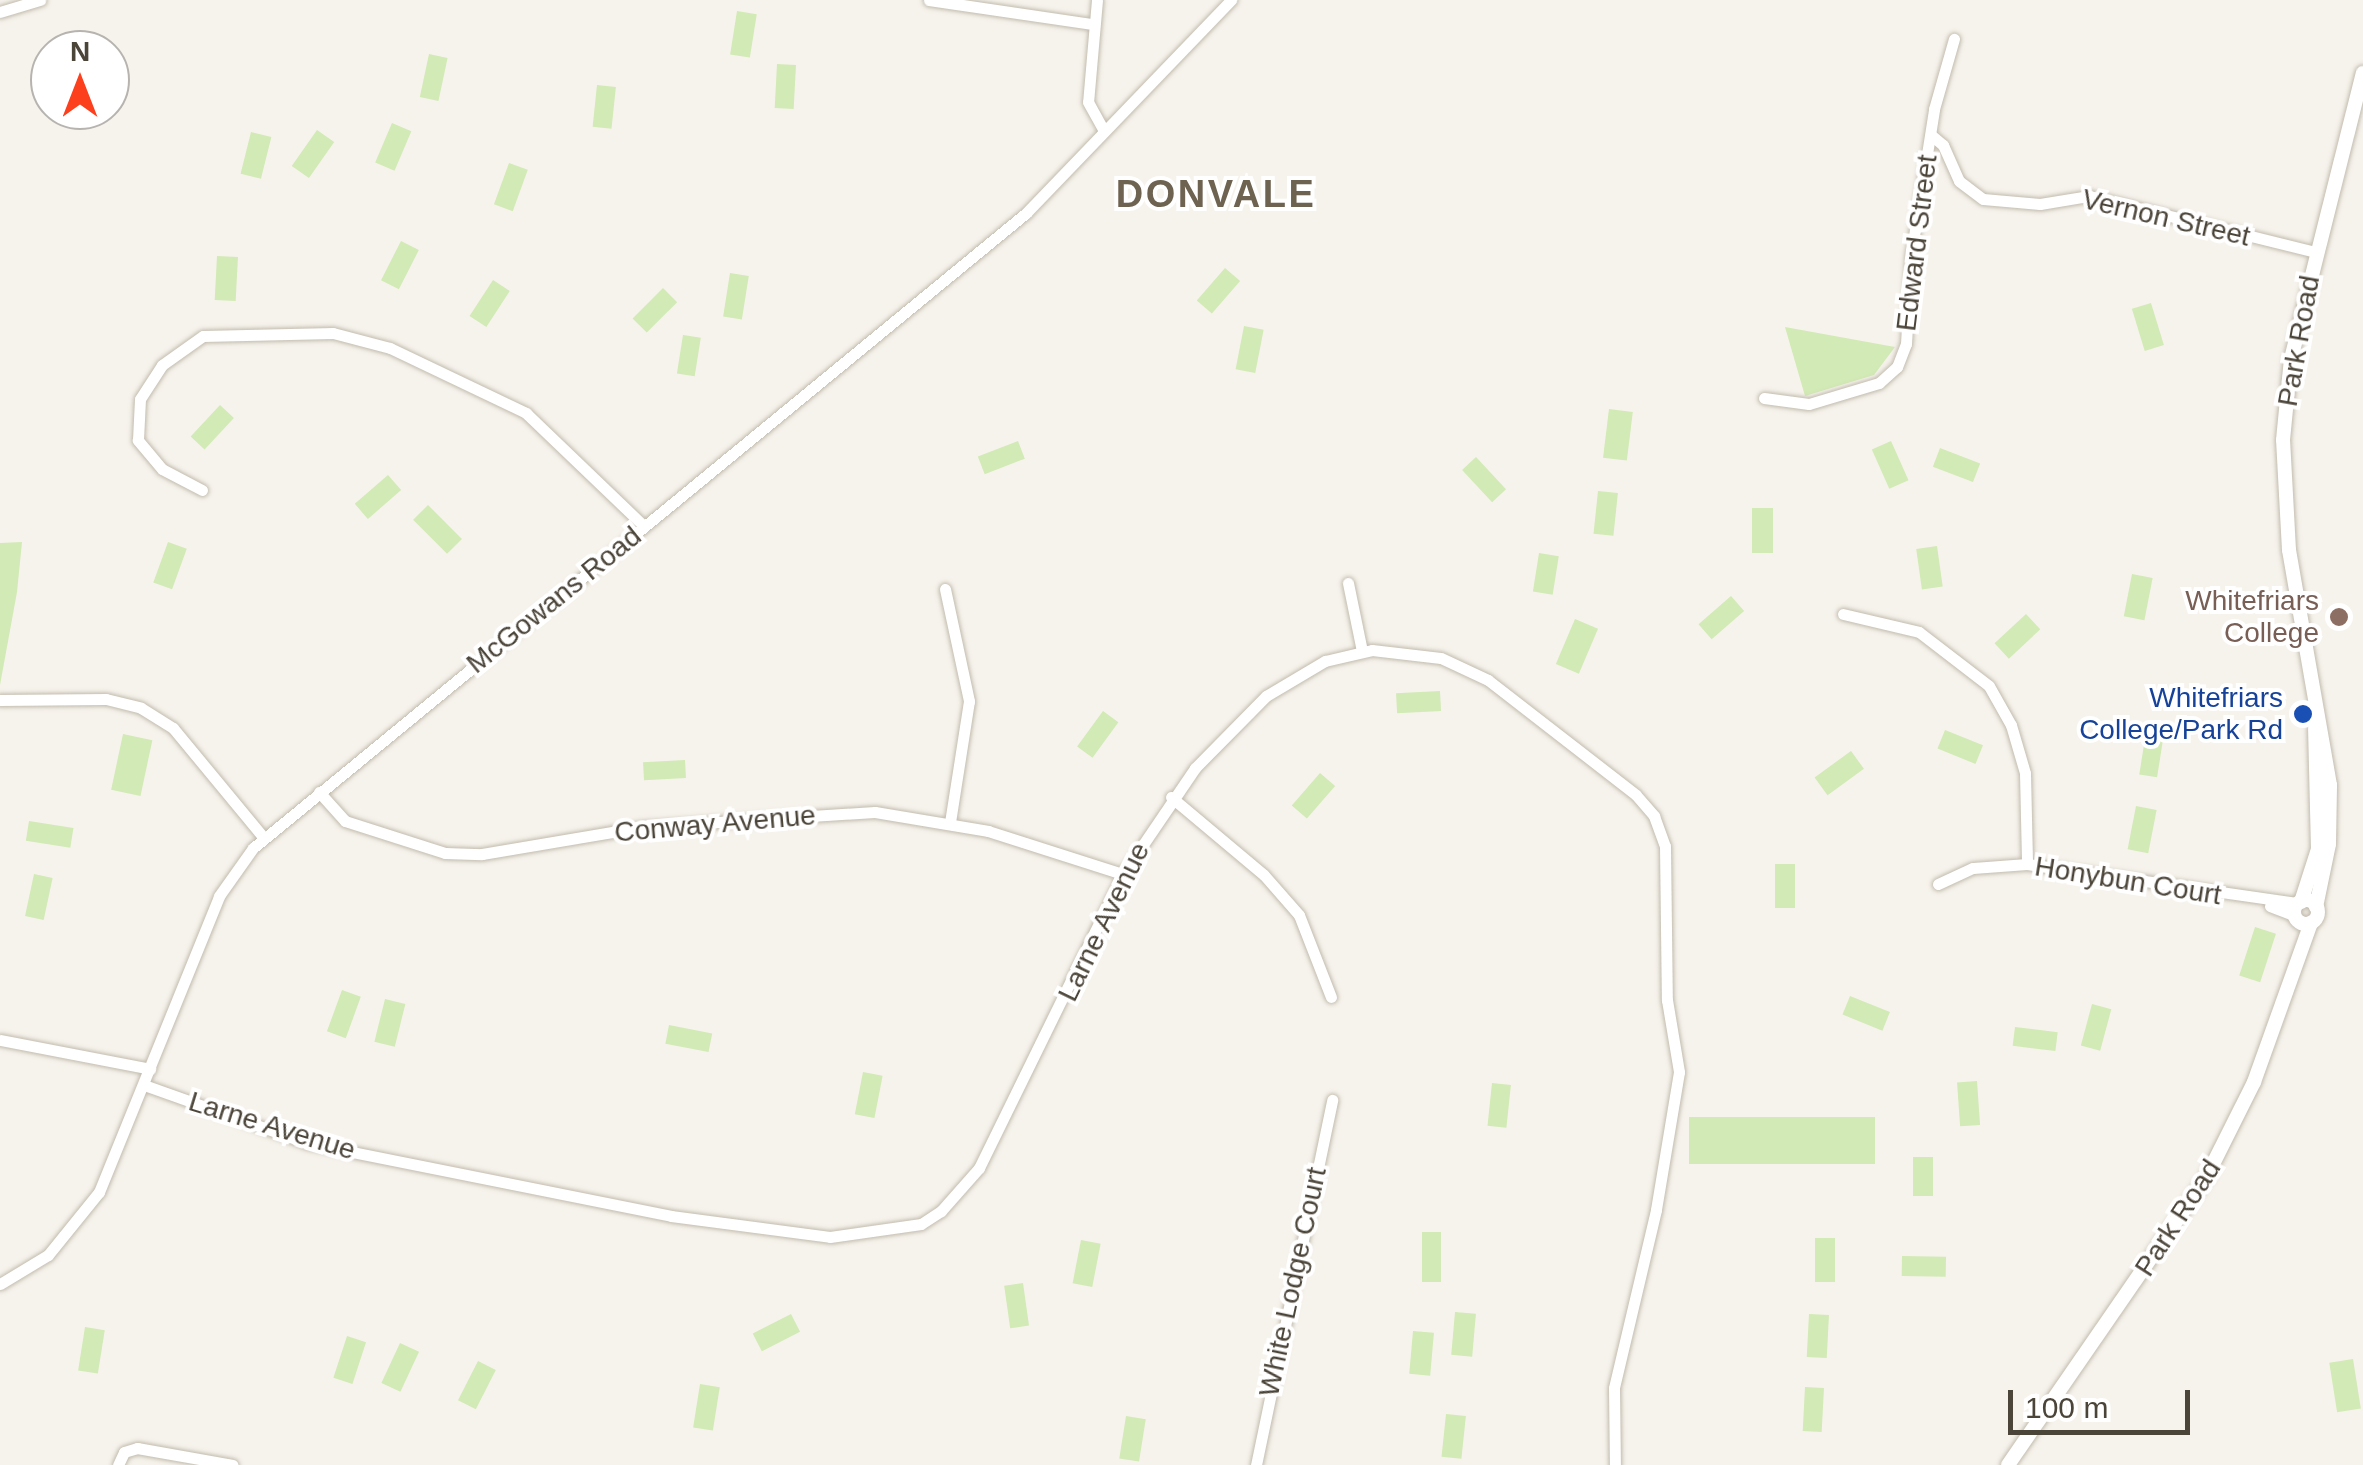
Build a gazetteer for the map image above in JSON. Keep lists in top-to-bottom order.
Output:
{
  "streets": {
    "street": [
      "Vernon Street",
      "Edward Street",
      "Park Road",
      "McGowans Road",
      "Conway Avenue",
      "Honybun Court",
      "Larne Avenue",
      "White Lodge Court"
    ]
  },
  "crossings": [
    ["Vernon Street", "Edward Street"],
    ["Vernon Street", "Park Road"],
    ["Park Road", "Honybun Court"],
    ["McGowans Road", "Conway Avenue"],
    ["McGowans Road", "Larne Avenue"],
    ["Conway Avenue", "Larne Avenue"]
  ],
  "districts": ["DONVALE"],
  "places": ["Whitefriars College", "Whitefriars College/Park Rd"],
  "scale_bar": "100 m",
  "north": "top"
}
